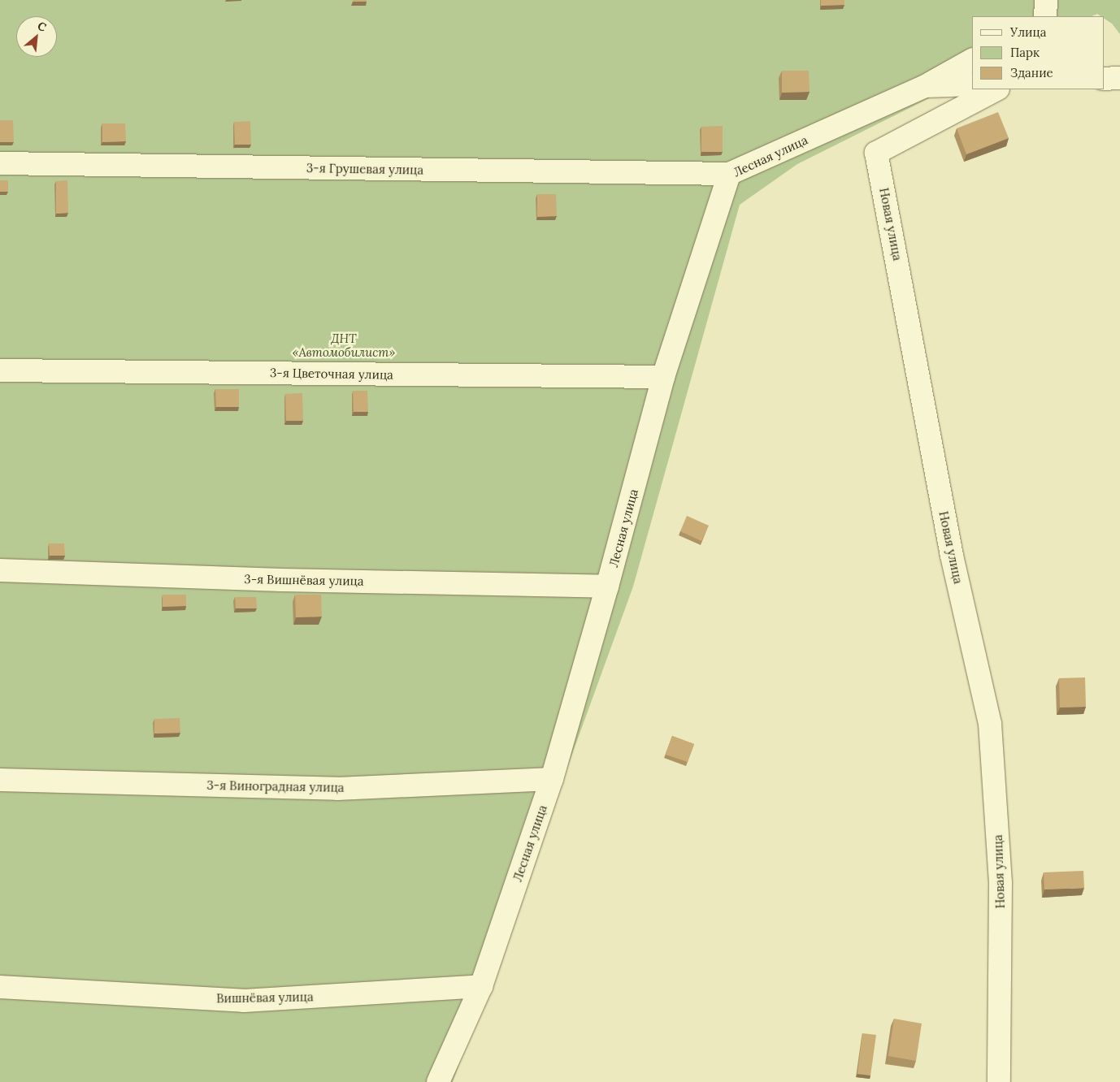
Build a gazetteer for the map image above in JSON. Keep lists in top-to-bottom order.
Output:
{
  "streets": {
    "street": [
      "Лесная улица",
      "3-я Грушевая улица",
      "Новая улица",
      "3-я Цветочная улица",
      "3-я Вишнёвая улица",
      "3-я Виноградная улица",
      "Вишнёвая улица"
    ]
  },
  "crossings": [
    ["Лесная улица", "3-я Грушевая улица"],
    ["Лесная улица", "3-я Цветочная улица"],
    ["Лесная улица", "3-я Вишнёвая улица"],
    ["Лесная улица", "3-я Виноградная улица"],
    ["Лесная улица", "Вишнёвая улица"]
  ],
  "parks": ["ДНТ «Автомобилист»"],
  "legend": ["Улица", "Парк", "Здание"],
  "north": "top right"
}
